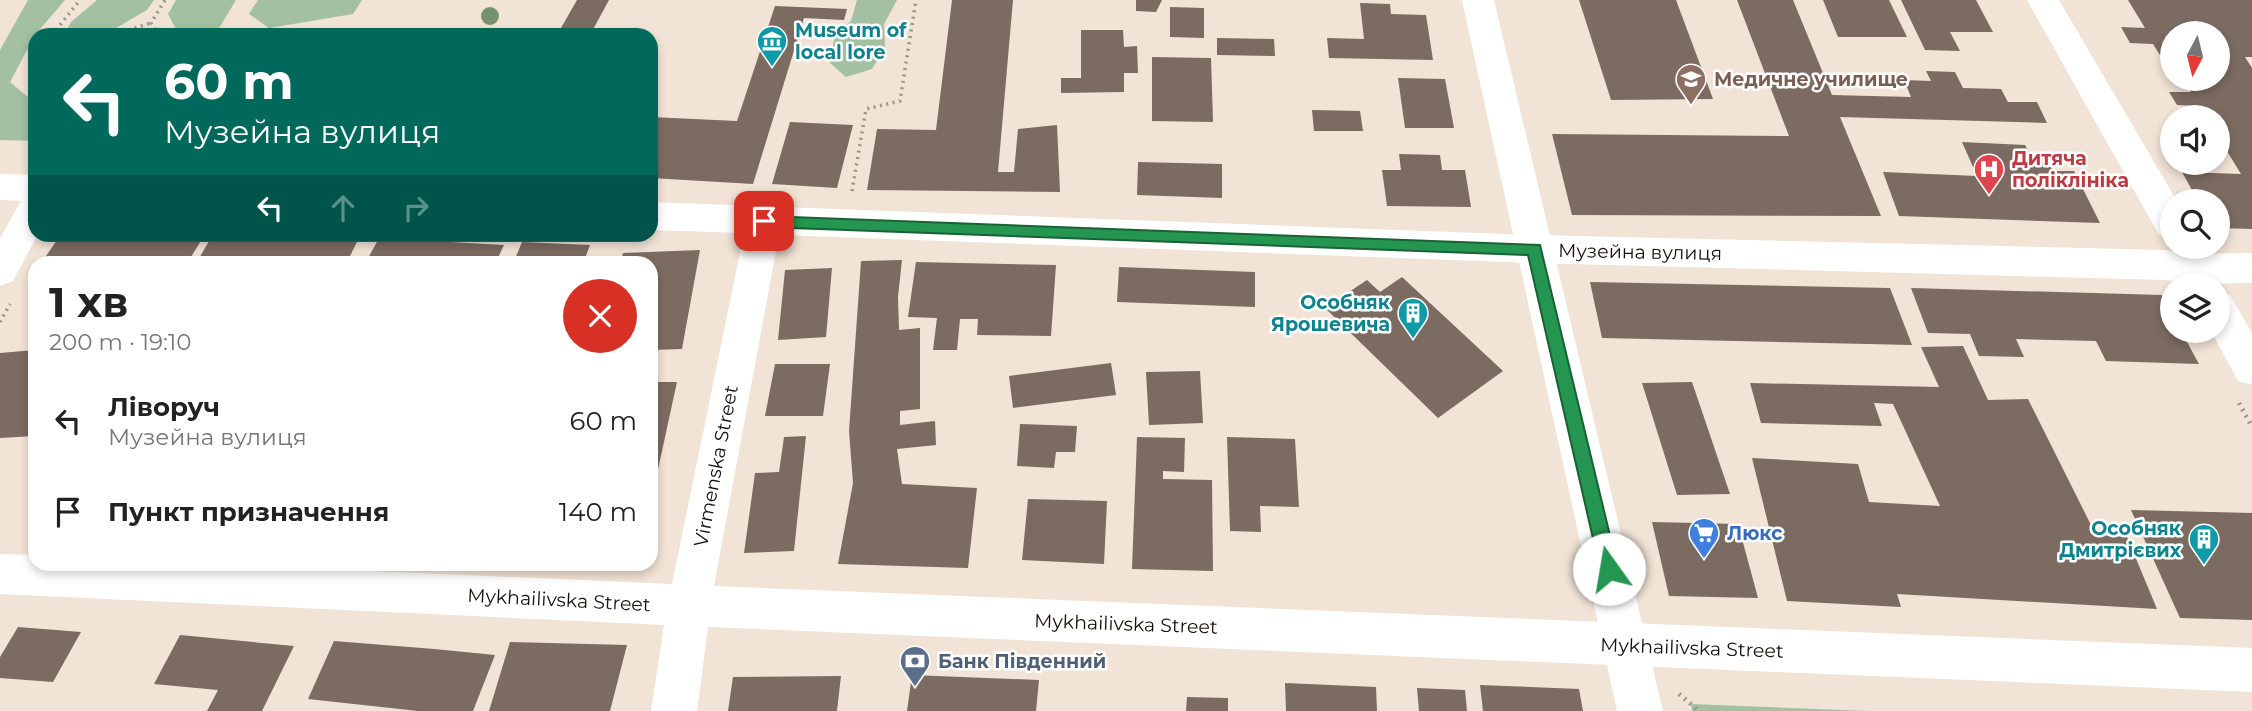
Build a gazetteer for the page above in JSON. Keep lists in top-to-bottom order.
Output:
{
  "streets": {
    "street": ["Музейна вулиця", "Virmenska Street", "Mykhailivska Street"]
  },
  "crossings": [
    ["Музейна вулиця", "Virmenska Street"],
    ["Virmenska Street", "Mykhailivska Street"]
  ],
  "places": {
    "museum": ["Museum of local lore"],
    "school or university": ["Медичне училище"],
    "hospital": ["Дитяча поліклініка"],
    "building": ["Особняк Ярошевича", "Особняк Дмитрієвих"],
    "supermarket": ["Люкс"],
    "bank": ["Банк Південний"]
  },
  "north": "bottom",
  "page": {
    "turn": ["60 m", "Музейна вулиця"],
    "heading": ["1 хв", "200 m · 19:10"],
    "list": [
      {
        "name": "Ліворуч",
        "note": "Музейна вулиця",
        "value": "60 m"
      },
      {
        "name": "Пункт призначення",
        "value": "140 m"
      }
    ]
  }
}
